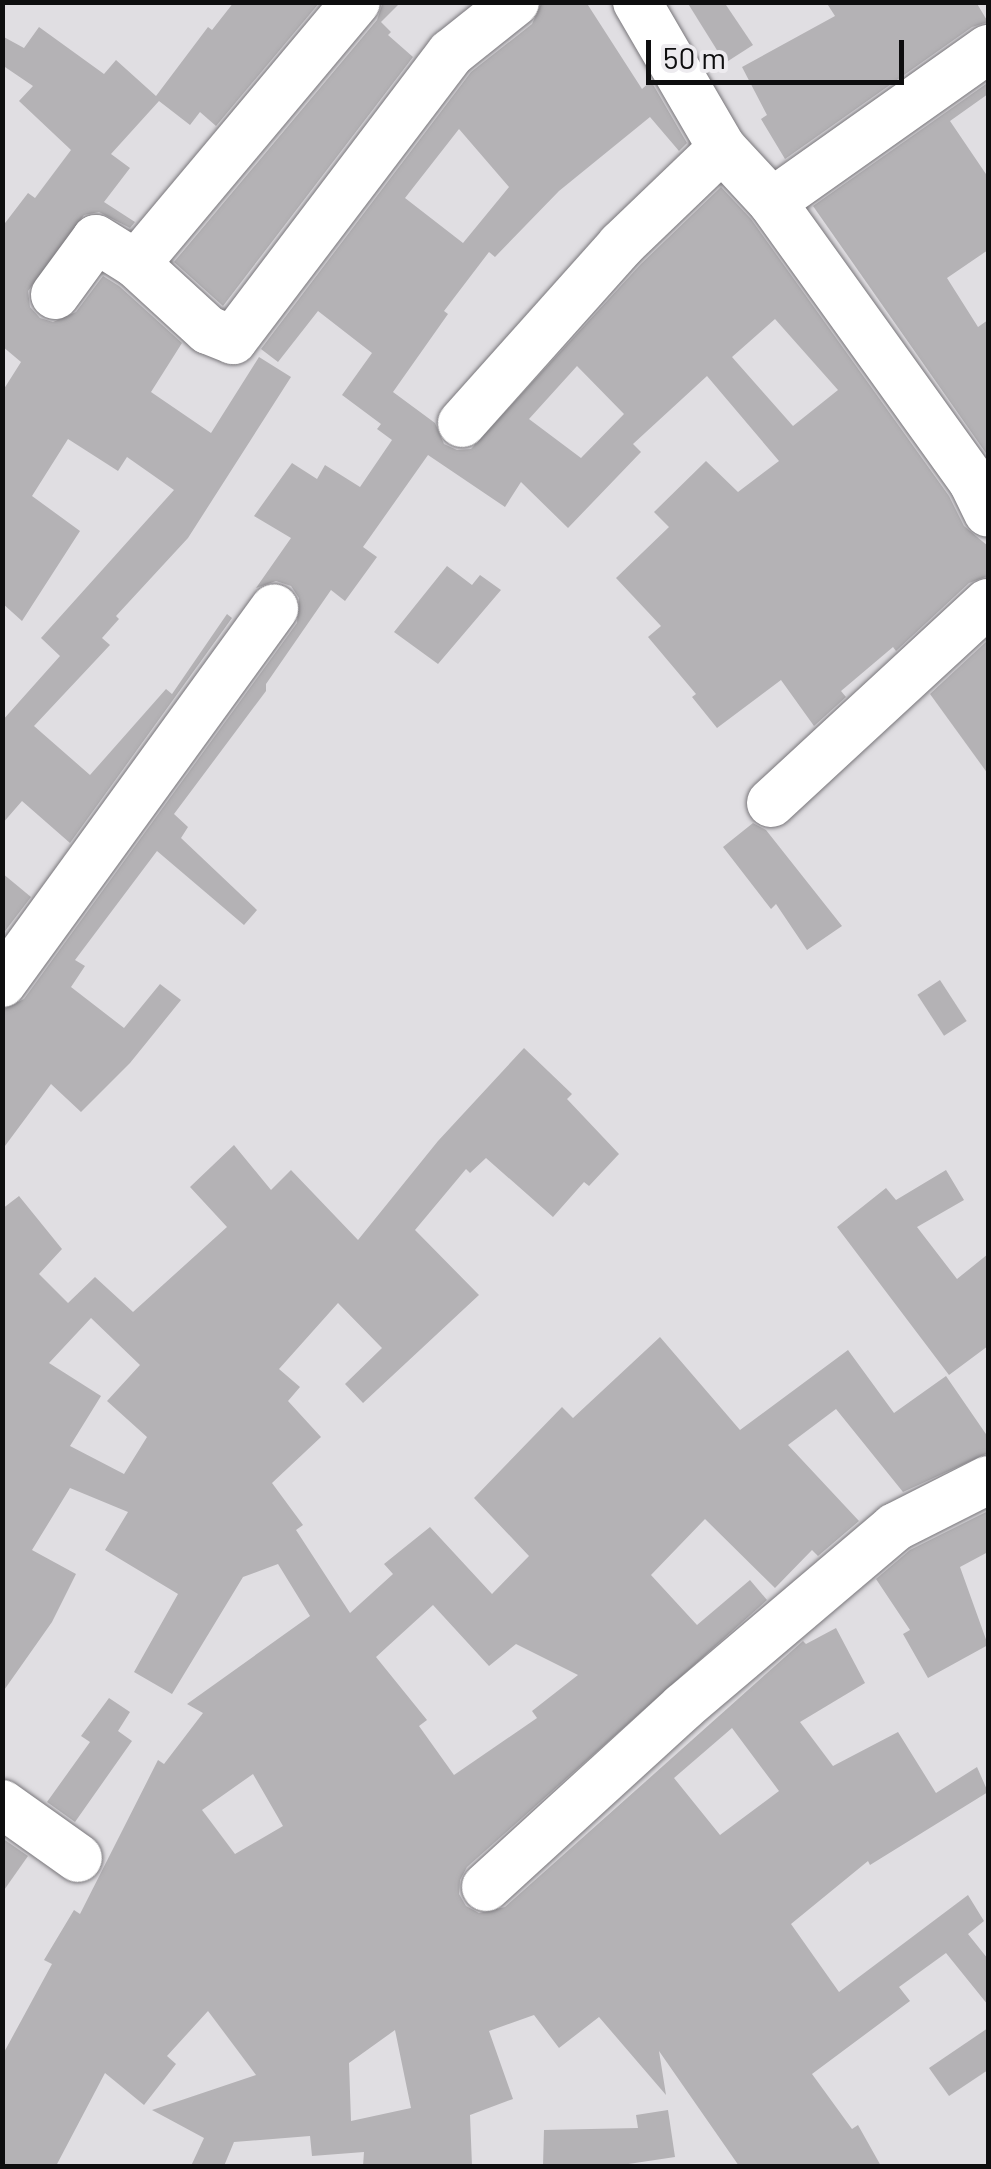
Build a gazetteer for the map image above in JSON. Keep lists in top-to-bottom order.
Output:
{
  "scale_bar": "50 m"
}
